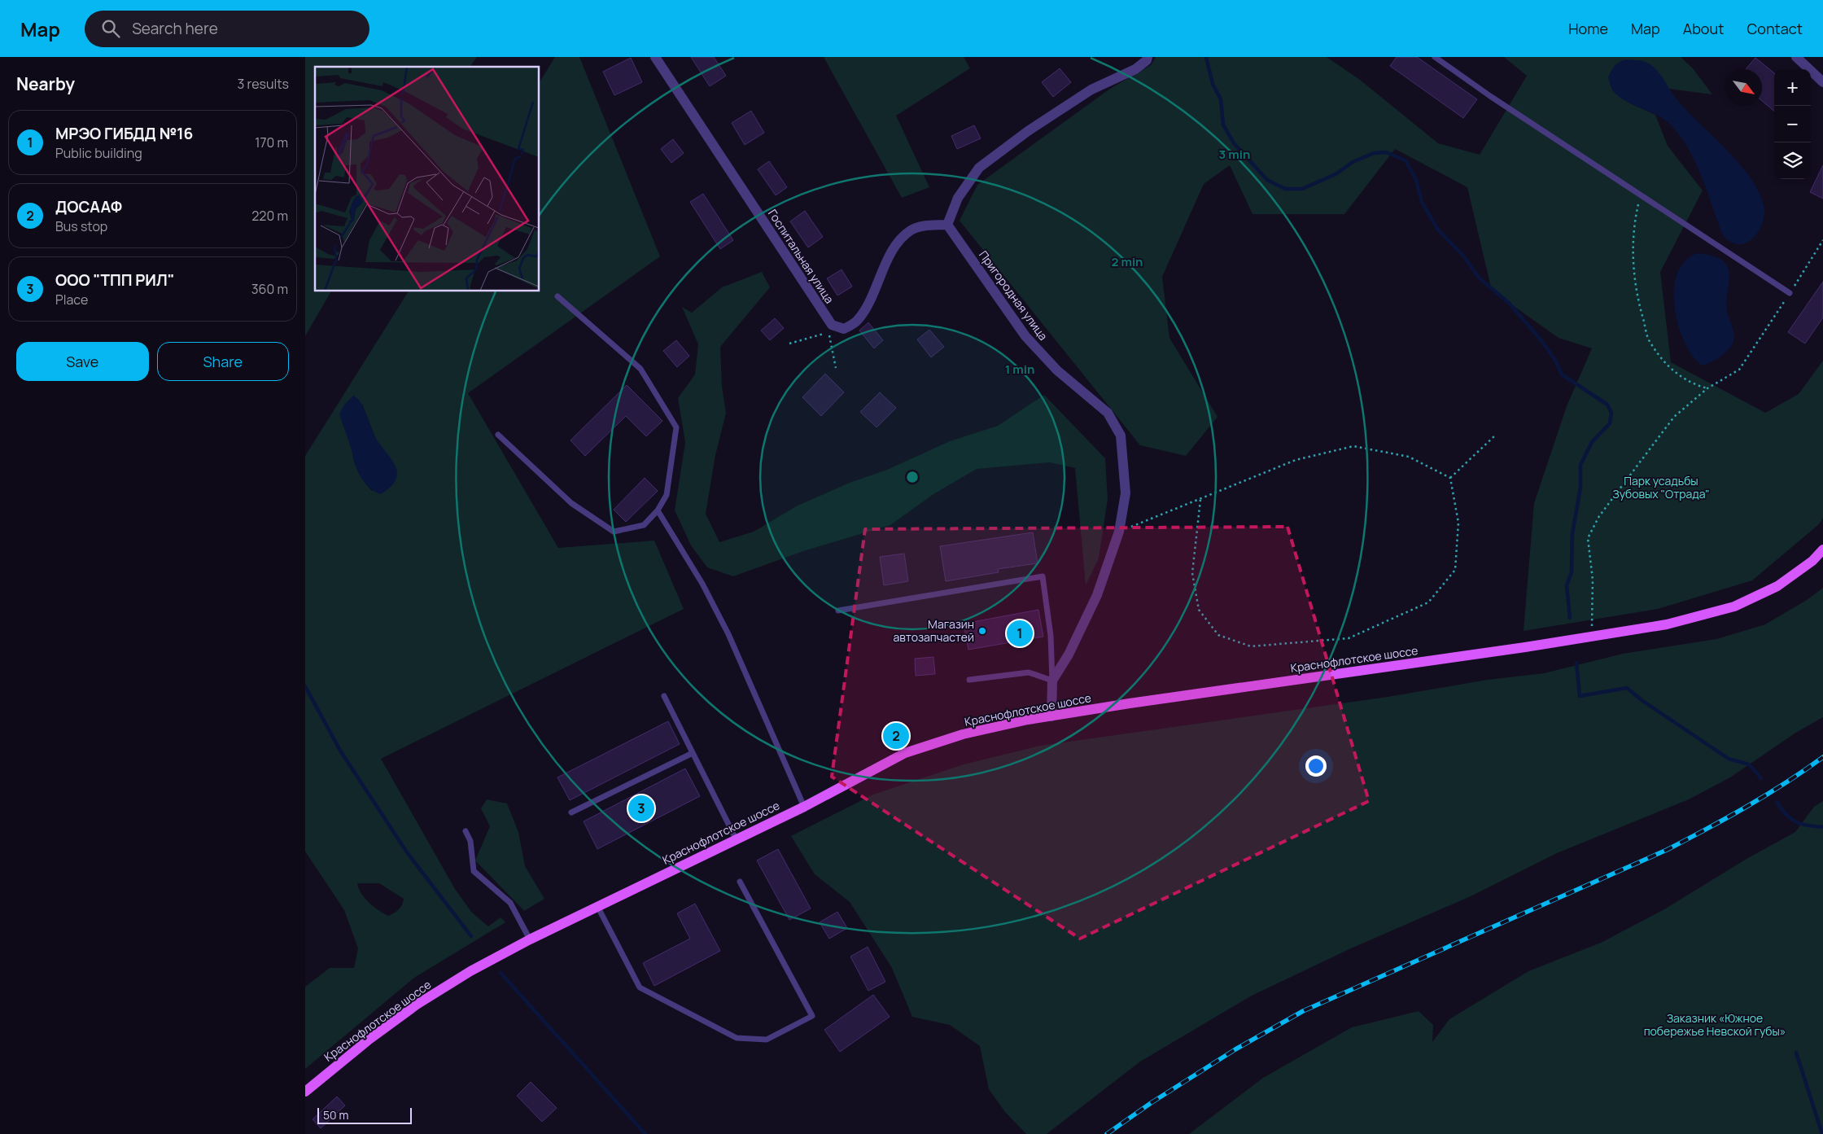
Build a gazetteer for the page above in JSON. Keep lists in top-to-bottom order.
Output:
{
  "streets": {
    "main road": ["Краснофлотское шоссе"],
    "street": ["Госпитальная улица", "Пригородная улица"]
  },
  "crossings": [
    ["Госпитальная улица", "Пригородная улица"]
  ],
  "parks": ["Парк усадьбы Зубовых \"Отрада\"", "Заказник «Южное побережье Невской губы»"],
  "places": ["Магазин автозапчастей"],
  "scale_bar": "50 m",
  "north": "bottom right",
  "page": {
    "header": "Map",
    "search": "Search here",
    "nav": [
      "Home",
      "Map",
      "About",
      "Contact"
    ],
    "heading": ["Nearby", "3 results"],
    "map_buttons": ["+", "−"],
    "list": [
      {
        "mark": "1",
        "name": "МРЭО ГИБДД №16",
        "note": "Public building",
        "value": "170 m"
      },
      {
        "mark": "2",
        "name": "ДОСААФ",
        "note": "Bus stop",
        "value": "220 m"
      },
      {
        "mark": "3",
        "name": "ООО \"ТПП РИЛ\"",
        "note": "Place",
        "value": "360 m"
      }
    ],
    "buttons": ["Save", "Share"],
    "pins": ["1", "2", "3"],
    "scale": "50 m"
  },
  "rings": ["3 min", "2 min", "1 min"]
}
